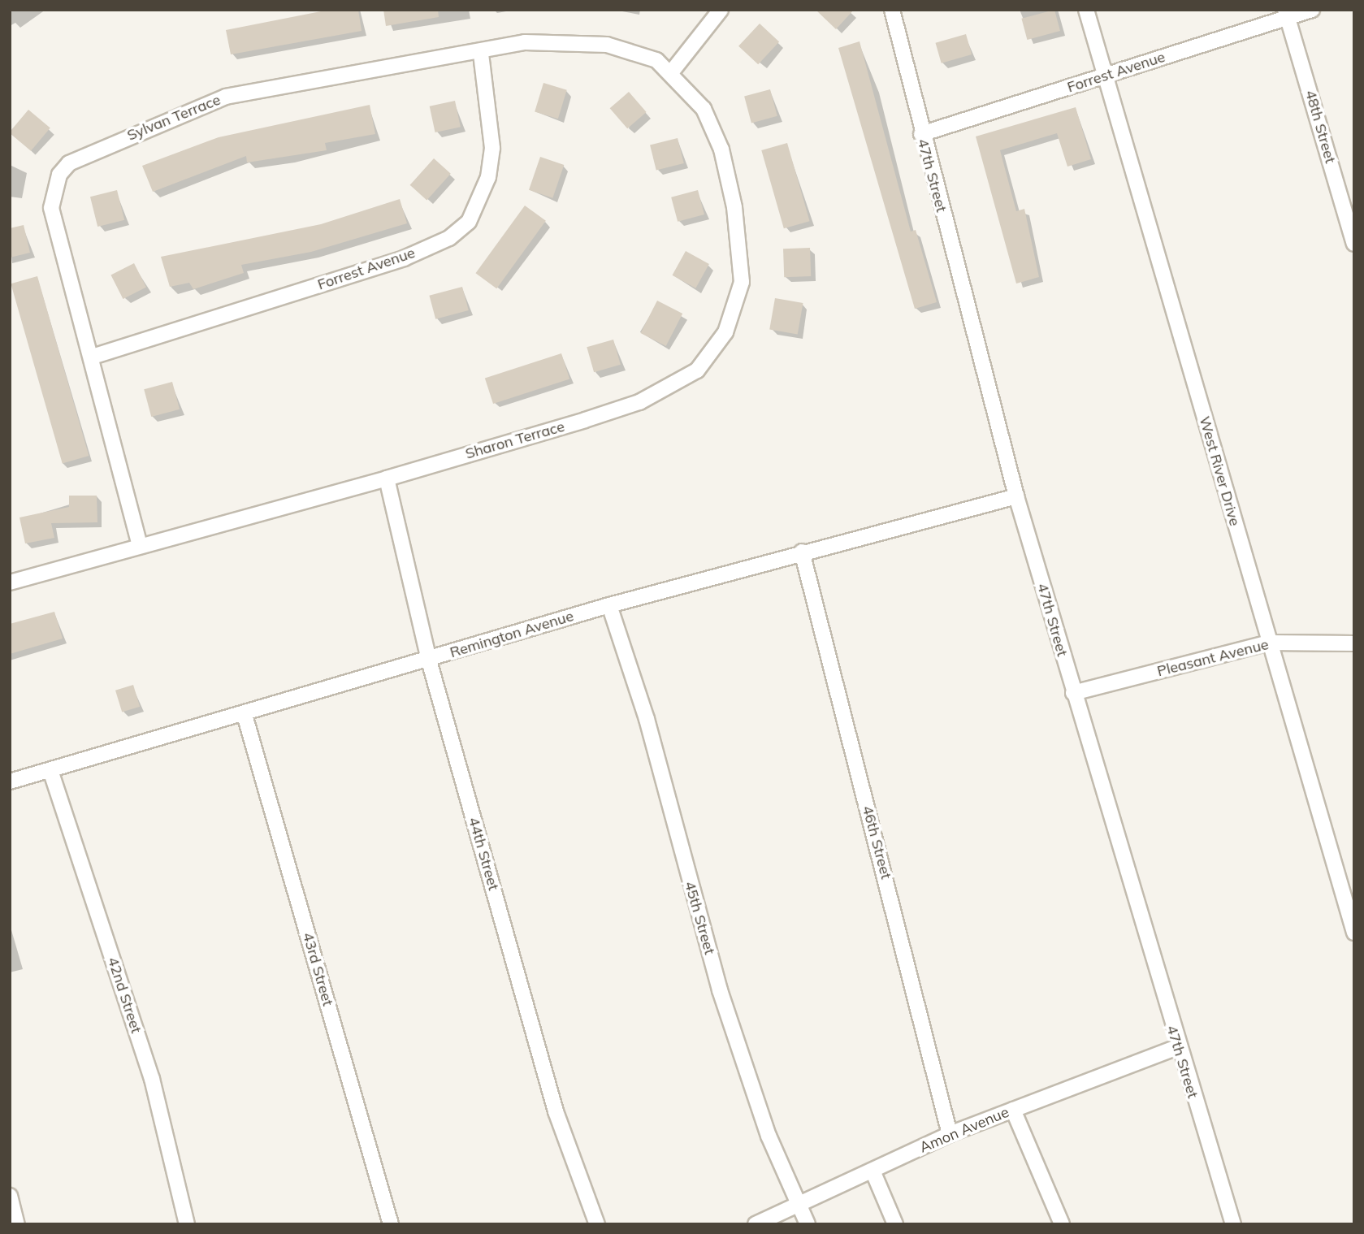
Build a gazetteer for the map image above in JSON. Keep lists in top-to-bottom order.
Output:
{
  "streets": {
    "street": [
      "Forrest Avenue",
      "Sylvan Terrace",
      "48th Street",
      "47th Street",
      "Sharon Terrace",
      "West River Drive",
      "Remington Avenue",
      "Pleasant Avenue",
      "46th Street",
      "44th Street",
      "45th Street",
      "43rd Street",
      "42nd Street",
      "Amon Avenue"
    ]
  },
  "crossings": [
    ["Forrest Avenue", "Sylvan Terrace"],
    ["Forrest Avenue", "48th Street"],
    ["Forrest Avenue", "47th Street"],
    ["Forrest Avenue", "West River Drive"],
    ["Sylvan Terrace", "Sharon Terrace"],
    ["47th Street", "Remington Avenue"],
    ["47th Street", "Pleasant Avenue"],
    ["47th Street", "Amon Avenue"],
    ["Sharon Terrace", "44th Street"],
    ["West River Drive", "Pleasant Avenue"],
    ["Remington Avenue", "46th Street"],
    ["Remington Avenue", "44th Street"],
    ["Remington Avenue", "45th Street"],
    ["Remington Avenue", "43rd Street"],
    ["Remington Avenue", "42nd Street"],
    ["46th Street", "Amon Avenue"],
    ["45th Street", "Amon Avenue"]
  ]
}
